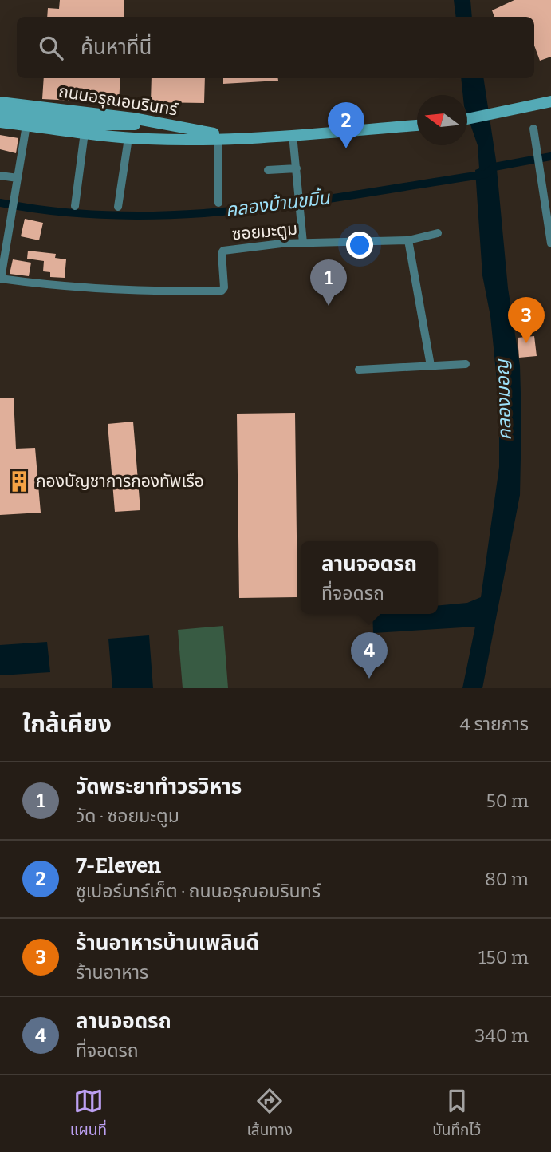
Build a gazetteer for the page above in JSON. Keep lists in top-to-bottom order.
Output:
{
  "streets": {
    "main road": ["ถนนอรุณอมรินทร์"],
    "street": ["ซอยมะตูม"]
  },
  "water": ["คลองบ้านขมิ้น", "คลองมอญ"],
  "places": {
    "building": ["กองบัญชาการกองทัพเรือ"]
  },
  "north": "left",
  "page": {
    "search": "ค้นหาที่นี่",
    "pins": [
      "2",
      "1",
      "3",
      "4"
    ],
    "popup": ["ลานจอดรถ", "ที่จอดรถ"],
    "heading": ["ใกล้เคียง", "4 รายการ"],
    "list": [
      {
        "mark": "1",
        "name": "วัดพระยาทําวรวิหาร",
        "note": "วัด · ซอยมะตูม",
        "value": "50 m"
      },
      {
        "mark": "2",
        "name": "7-Eleven",
        "note": "ซูเปอร์มาร์เก็ต · ถนนอรุณอมรินทร์",
        "value": "80 m"
      },
      {
        "mark": "3",
        "name": "ร้านอาหารบ้านเพลินดี",
        "note": "ร้านอาหาร",
        "value": "150 m"
      },
      {
        "mark": "4",
        "name": "ลานจอดรถ",
        "note": "ที่จอดรถ",
        "value": "340 m"
      }
    ],
    "nav": ["แผนที่", "เส้นทาง", "บันทึกไว้"]
  }
}
